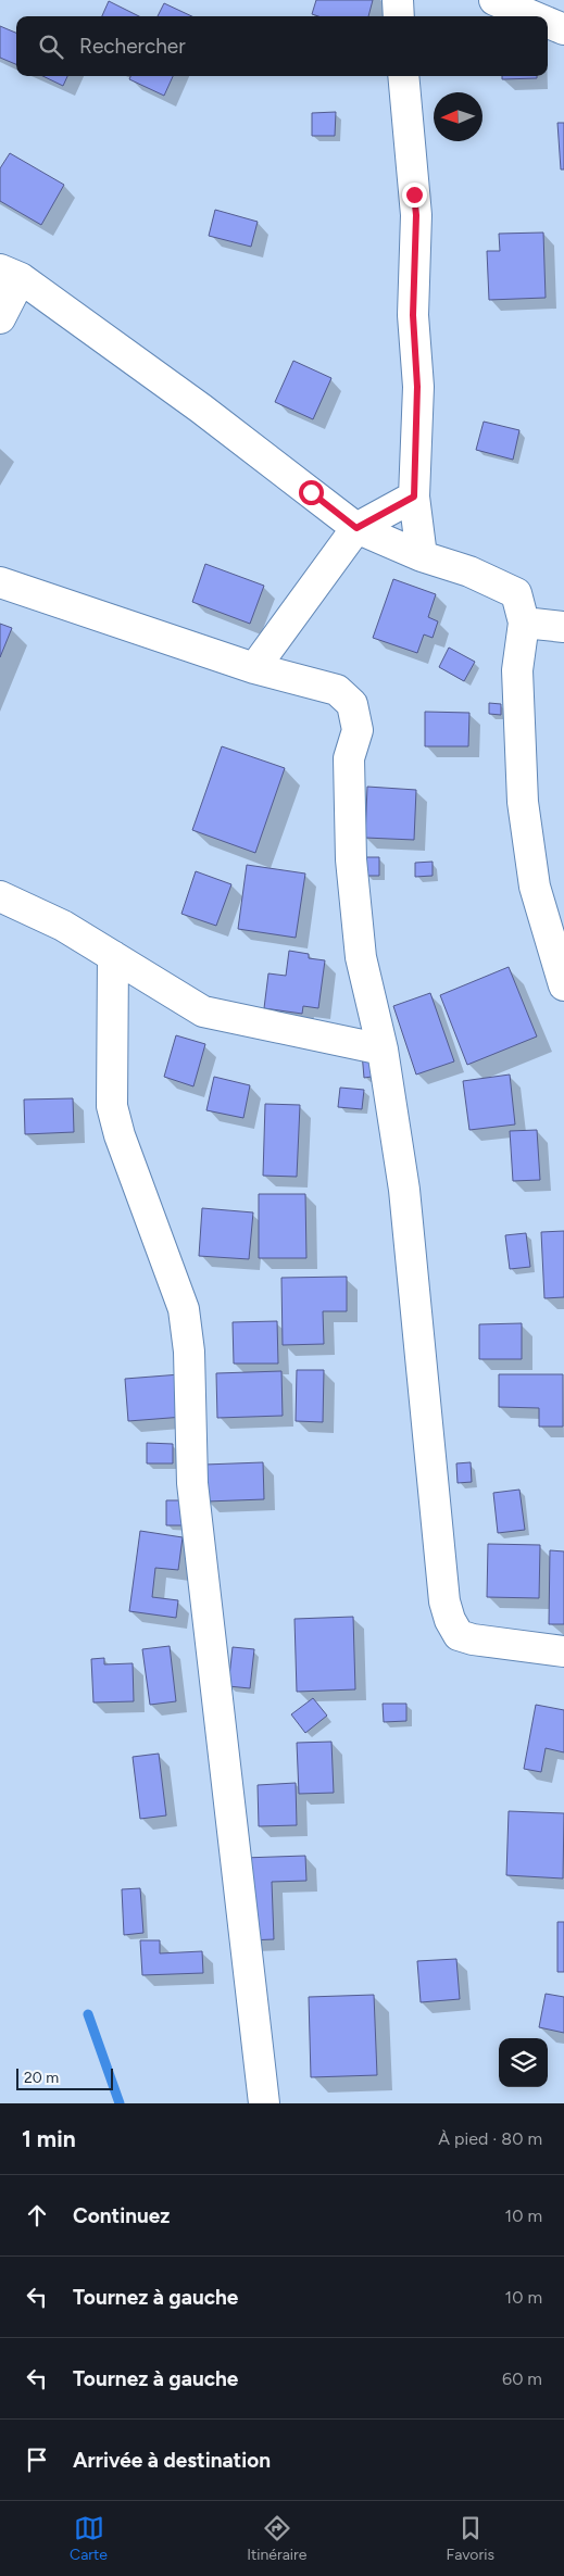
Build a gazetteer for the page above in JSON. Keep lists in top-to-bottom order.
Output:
{
  "scale_bar": "20 m",
  "north": "left",
  "page": {
    "search": "Rechercher",
    "scale": "20 m",
    "heading": ["1 min", "À pied · 80 m"],
    "list": [
      ["Continuez", "10 m"],
      ["Tournez à gauche", "10 m"],
      ["Tournez à gauche", "60 m"],
      "Arrivée à destination"
    ],
    "nav": ["Carte", "Itinéraire", "Favoris"]
  }
}
